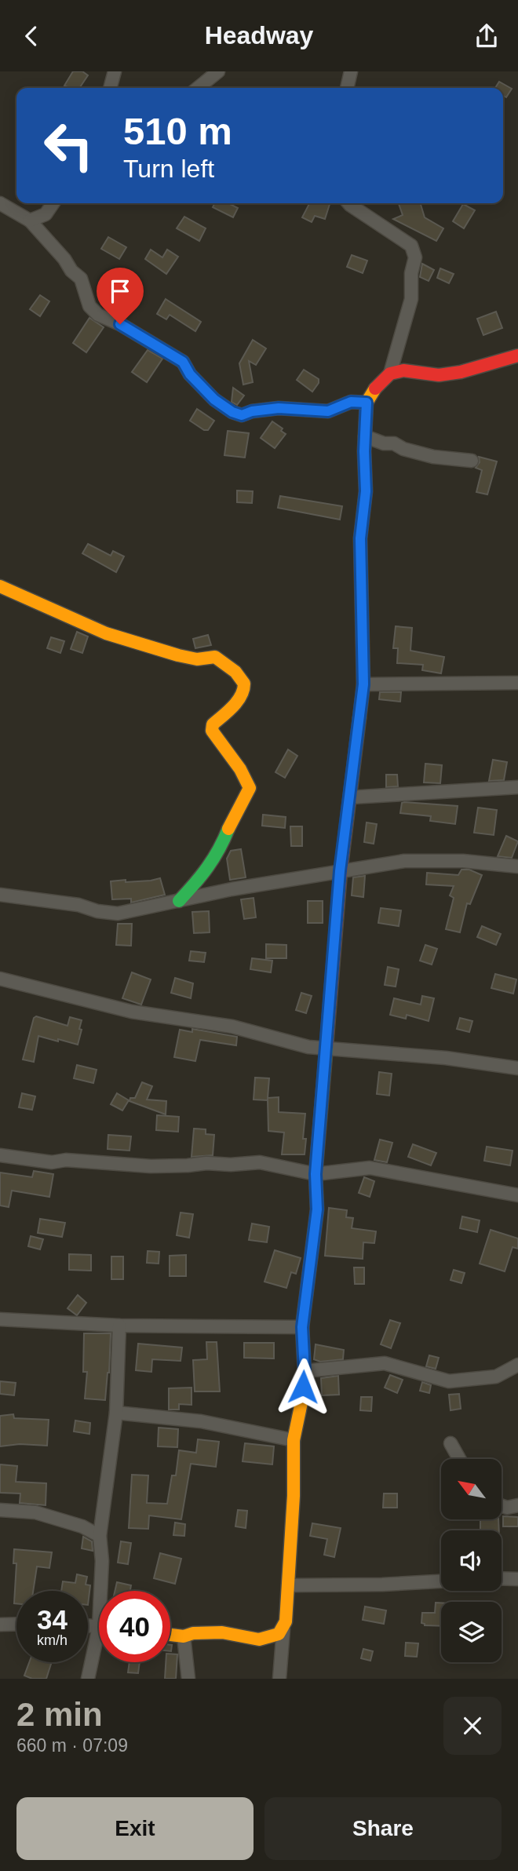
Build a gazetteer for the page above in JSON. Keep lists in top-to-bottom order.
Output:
{
  "north": "top left",
  "page": {
    "header": "Headway",
    "turn": ["510 m", "Turn left"],
    "speed": "34 km/h",
    "limit": "40",
    "heading": ["2 min", "660 m · 07:09"],
    "buttons": ["Exit", "Share"]
  }
}
